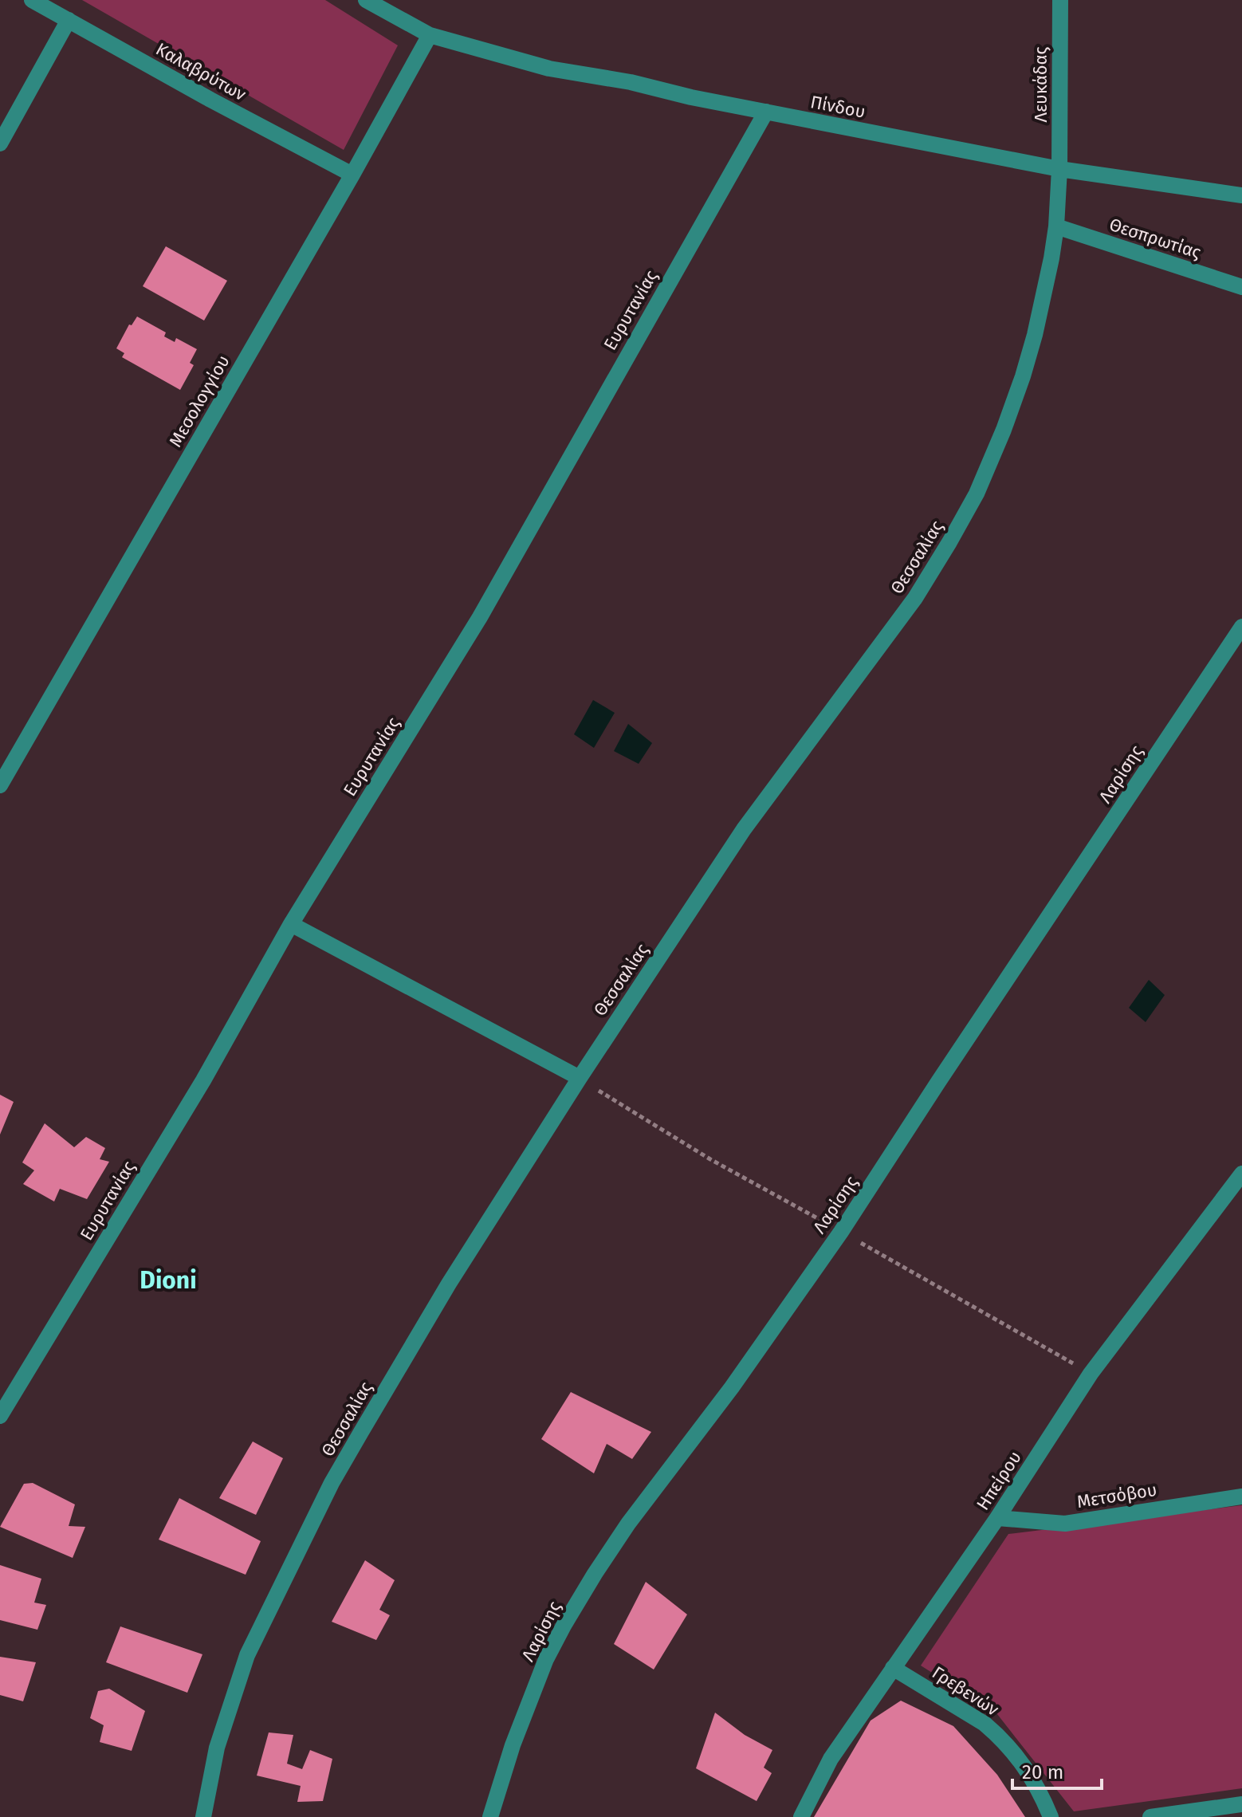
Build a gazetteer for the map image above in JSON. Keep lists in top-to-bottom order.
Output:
{
  "streets": {
    "street": [
      "Καλαβρύτων",
      "Λευκάδας",
      "Πίνδου",
      "Θεσπρωτίας",
      "Ευρυτανίας",
      "Μεσολογγίου",
      "Θεσσαλίας",
      "Λαρίσης",
      "Ηπείρου",
      "Μετσόβου",
      "Γρεβενών"
    ]
  },
  "crossings": [
    ["Καλαβρύτων", "Μεσολογγίου"],
    ["Λευκάδας", "Πίνδου"],
    ["Λευκάδας", "Θεσσαλίας"],
    ["Πίνδου", "Ευρυτανίας"],
    ["Πίνδου", "Μεσολογγίου"],
    ["Πίνδου", "Θεσσαλίας"],
    ["Θεσπρωτίας", "Θεσσαλίας"],
    ["Ηπείρου", "Μετσόβου"],
    ["Ηπείρου", "Γρεβενών"]
  ],
  "districts": ["Dioni"],
  "scale_bar": "20 m"
}
